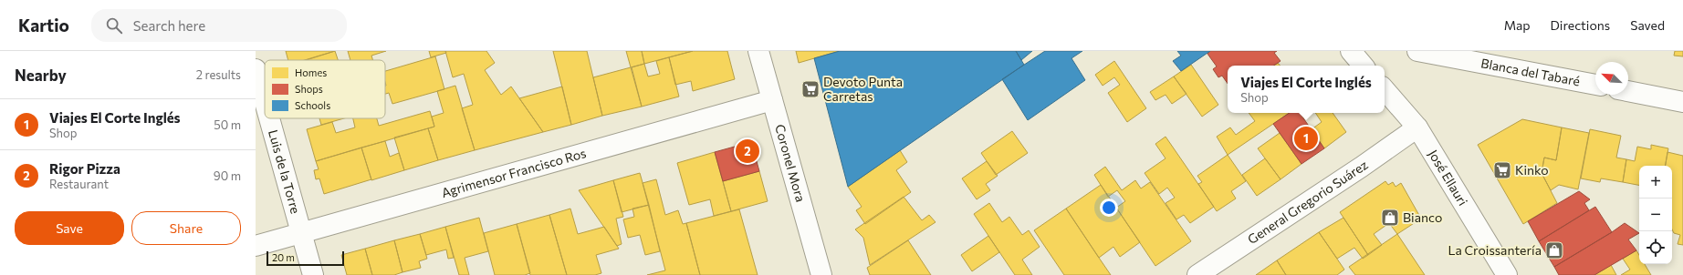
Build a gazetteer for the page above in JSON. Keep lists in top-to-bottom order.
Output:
{
  "streets": {
    "street": [
      "Blanca del Tabaré",
      "Coronel Mora",
      "Luis de la Torre",
      "Agrimensor Francisco Ros",
      "José Ellauri",
      "General Gregorio Suárez"
    ]
  },
  "crossings": [
    ["Coronel Mora", "Agrimensor Francisco Ros"],
    ["Luis de la Torre", "Agrimensor Francisco Ros"],
    ["José Ellauri", "General Gregorio Suárez"]
  ],
  "places": {
    "supermarket": ["Devoto Punta Carretas", "Kinko"],
    "shop": ["Bianco", "La Croissantería"]
  },
  "legend": ["Homes", "Shops", "Schools"],
  "scale_bar": "20 m",
  "north": "top left",
  "page": {
    "header": "Kartio",
    "search": "Search here",
    "nav": ["Map", "Directions", "Saved"],
    "heading": ["Nearby", "2 results"],
    "popup": ["Viajes El Corte Inglés", "Shop"],
    "list": [
      {
        "mark": "1",
        "name": "Viajes El Corte Inglés",
        "note": "Shop",
        "value": "50 m"
      },
      {
        "mark": "2",
        "name": "Rigor Pizza",
        "note": "Restaurant",
        "value": "90 m"
      }
    ],
    "pins": ["1", "2"],
    "map_buttons": ["+", "−"],
    "buttons": ["Save", "Share"],
    "scale": "20 m"
  }
}
